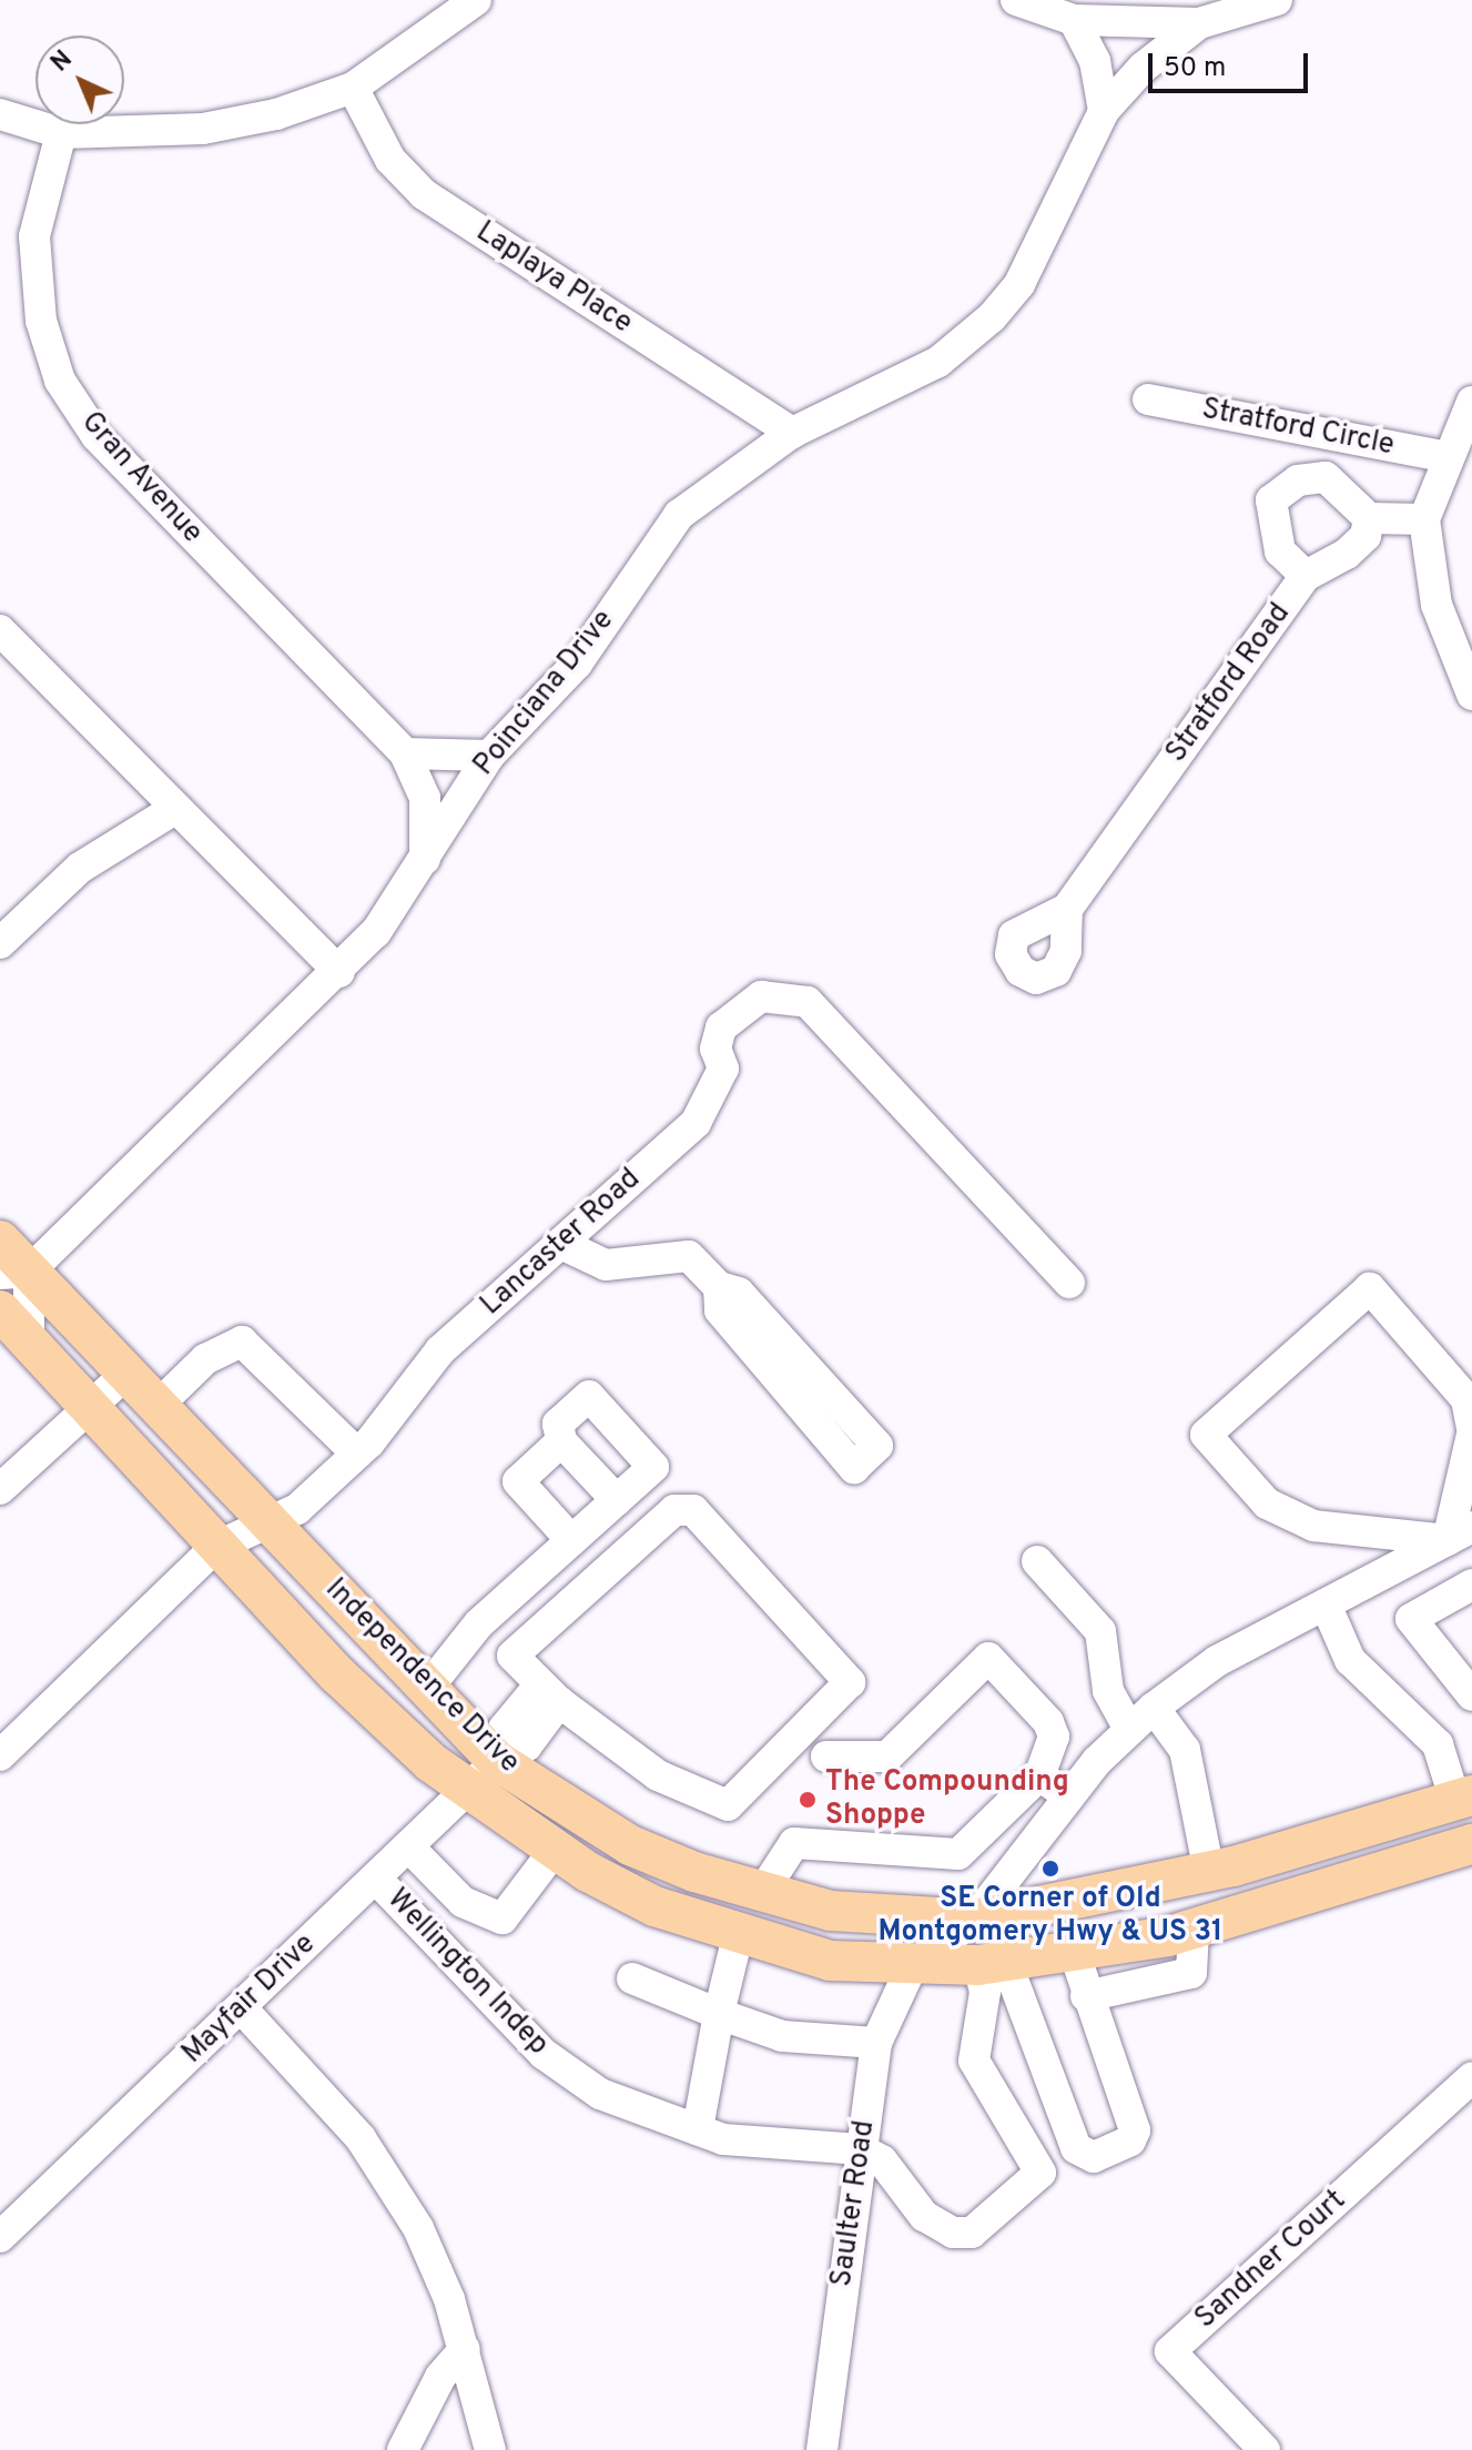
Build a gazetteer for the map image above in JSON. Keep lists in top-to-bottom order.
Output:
{
  "streets": {
    "main road": ["Independence Drive"],
    "street": [
      "Laplaya Place",
      "Stratford Circle",
      "Gran Avenue",
      "Stratford Road",
      "Poinciana Drive",
      "Lancaster Road",
      "Wellington Indep",
      "Mayfair Drive",
      "Saulter Road",
      "Sandner Court"
    ]
  },
  "crossings": [
    ["Laplaya Place", "Poinciana Drive"],
    ["Stratford Circle", "Stratford Road"],
    ["Gran Avenue", "Poinciana Drive"],
    ["Poinciana Drive", "Independence Drive"],
    ["Lancaster Road", "Independence Drive"],
    ["Independence Drive", "Mayfair Drive"],
    ["Independence Drive", "Saulter Road"],
    ["Wellington Indep", "Mayfair Drive"],
    ["Wellington Indep", "Saulter Road"]
  ],
  "places": ["The Compounding Shoppe", "SE Corner of Old Montgomery Hwy & US 31"],
  "scale_bar": "50 m",
  "north": "top left"
}
